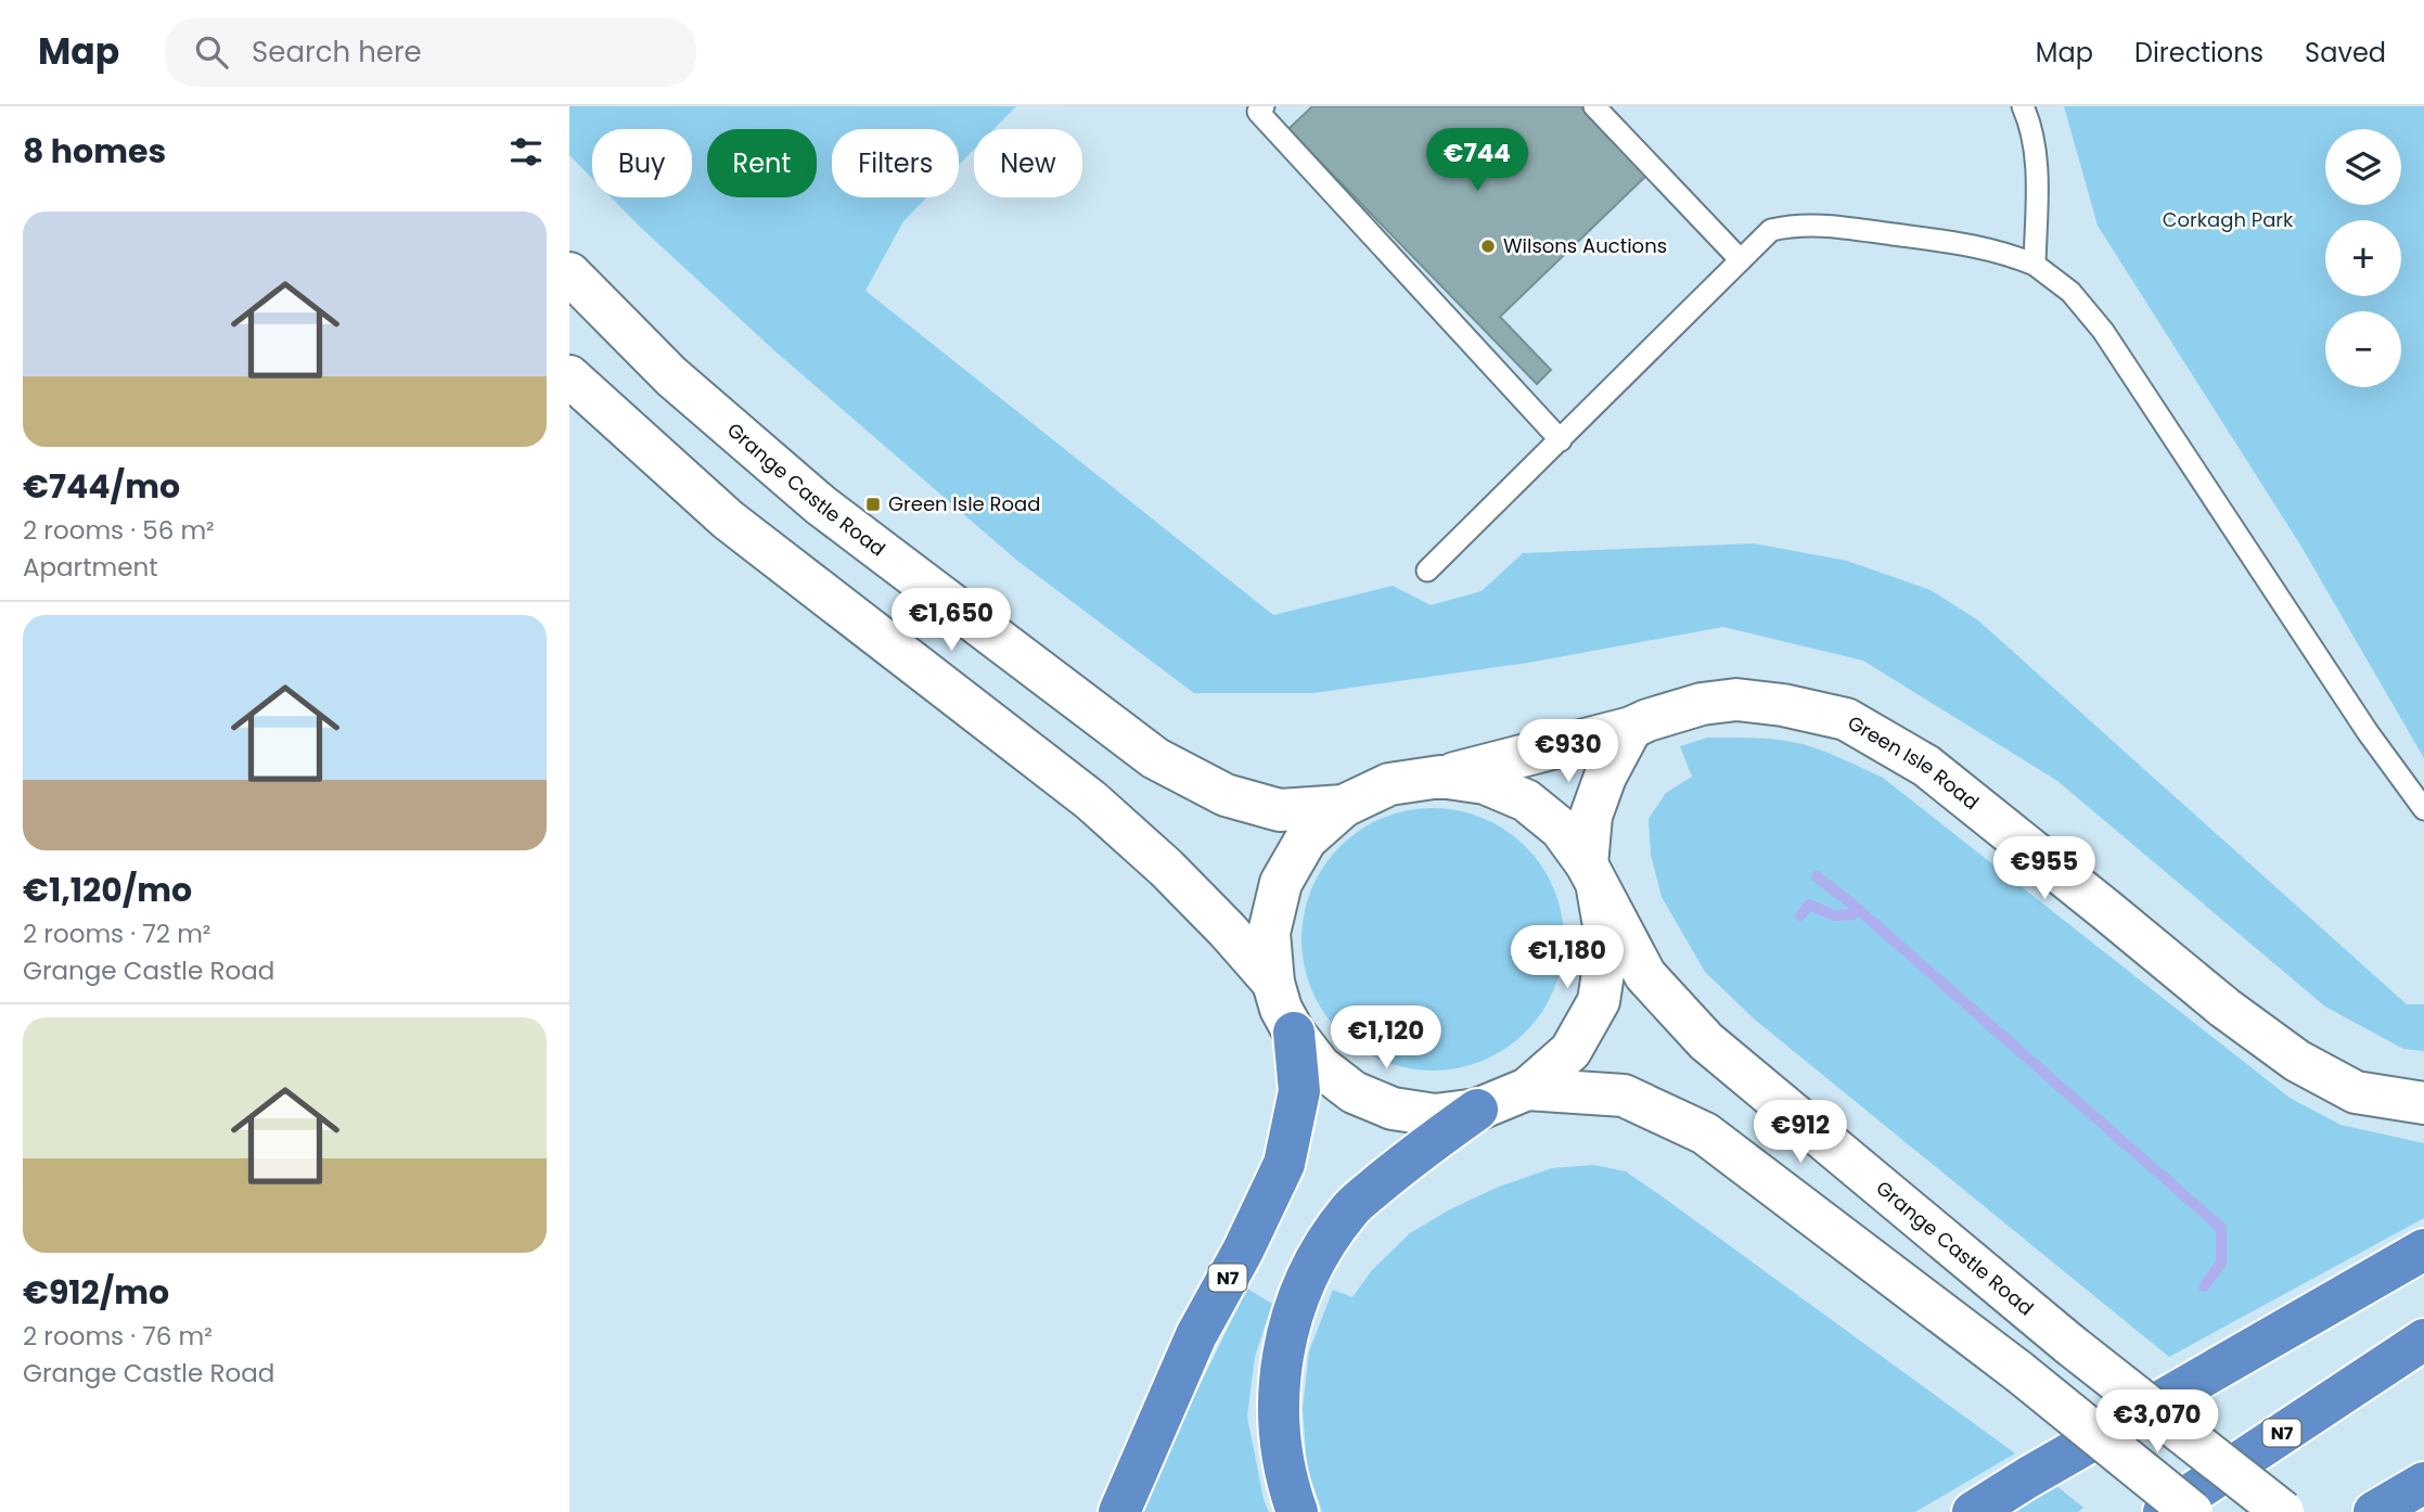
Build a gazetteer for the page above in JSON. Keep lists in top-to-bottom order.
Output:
{
  "streets": {
    "highway": ["N7"],
    "main road": ["Grange Castle Road", "Green Isle Road"]
  },
  "crossings": [
    ["Grange Castle Road", "Green Isle Road"],
    ["Grange Castle Road", "N7"]
  ],
  "parks": ["Corkagh Park"],
  "places": {
    "other": ["Wilsons Auctions"],
    "transit": ["Green Isle Road"]
  },
  "page": {
    "header": "Map",
    "search": "Search here",
    "nav": ["Map", "Directions", "Saved"],
    "heading": "8 homes",
    "price": [
      "€744",
      "€1,650",
      "€930",
      "€955",
      "€1,180",
      "€1,120",
      "€912",
      "€3,070"
    ],
    "map_buttons": ["+", "−"],
    "chip": [
      "Buy",
      "Rent",
      "Filters",
      "New"
    ],
    "list": [
      {
        "name": "€744/mo",
        "note": "2 rooms · 56 m² · Apartment"
      },
      {
        "name": "€1,120/mo",
        "note": "2 rooms · 72 m² · Grange Castle Road"
      },
      {
        "name": "€912/mo",
        "note": "2 rooms · 76 m² · Grange Castle Road"
      }
    ]
  }
}
